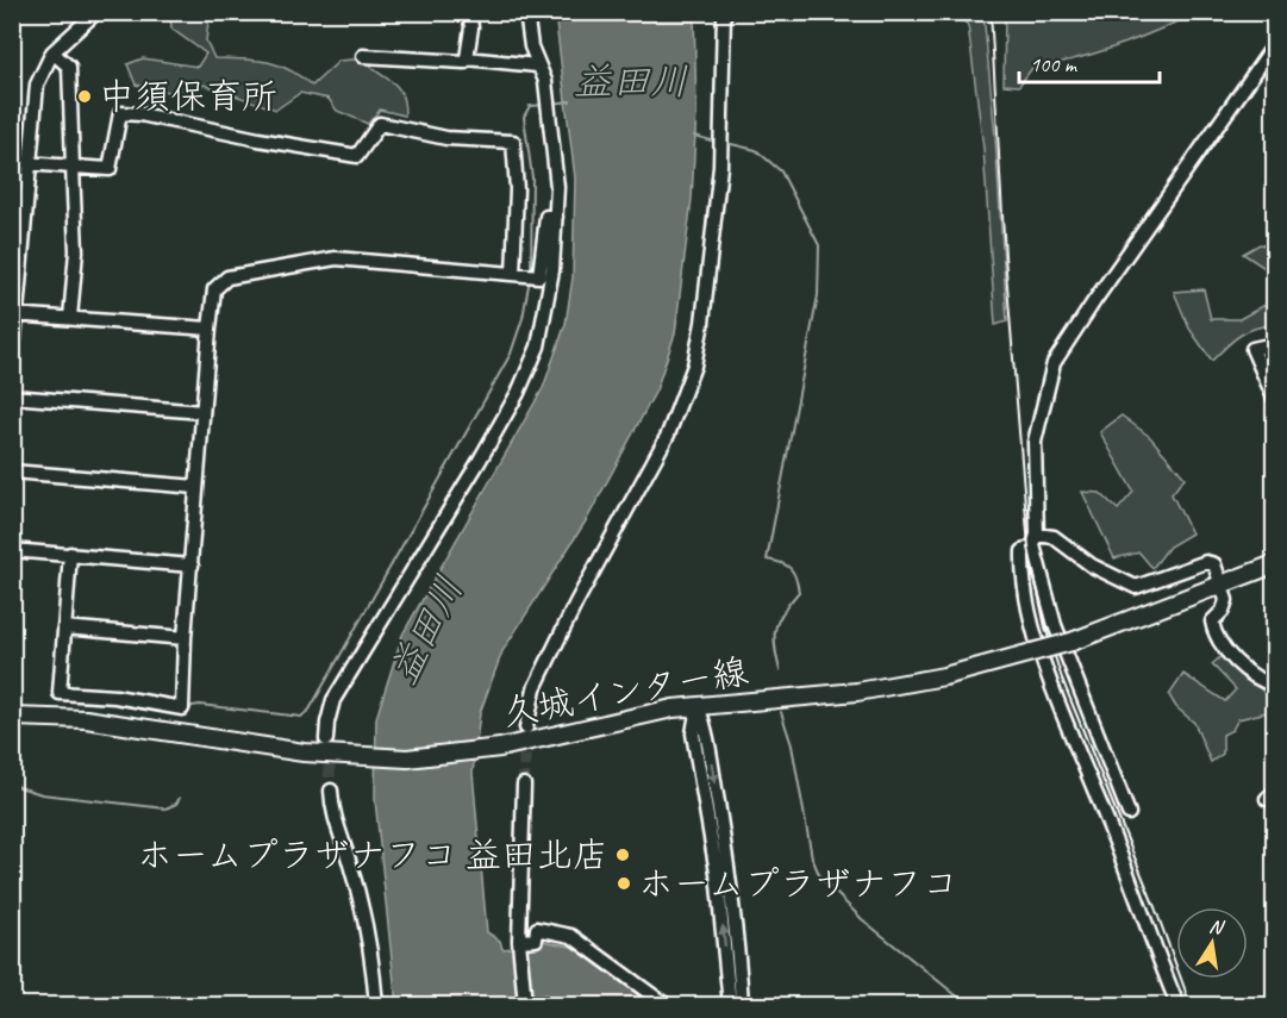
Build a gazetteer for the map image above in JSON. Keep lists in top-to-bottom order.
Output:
{
  "streets": {
    "main road": ["久城インター線"]
  },
  "water": ["益田川"],
  "places": ["中須保育所", "ホームプラザナフコ 益田北店", "ホームプラザナフコ"],
  "scale_bar": "100 m",
  "north": "top"
}
